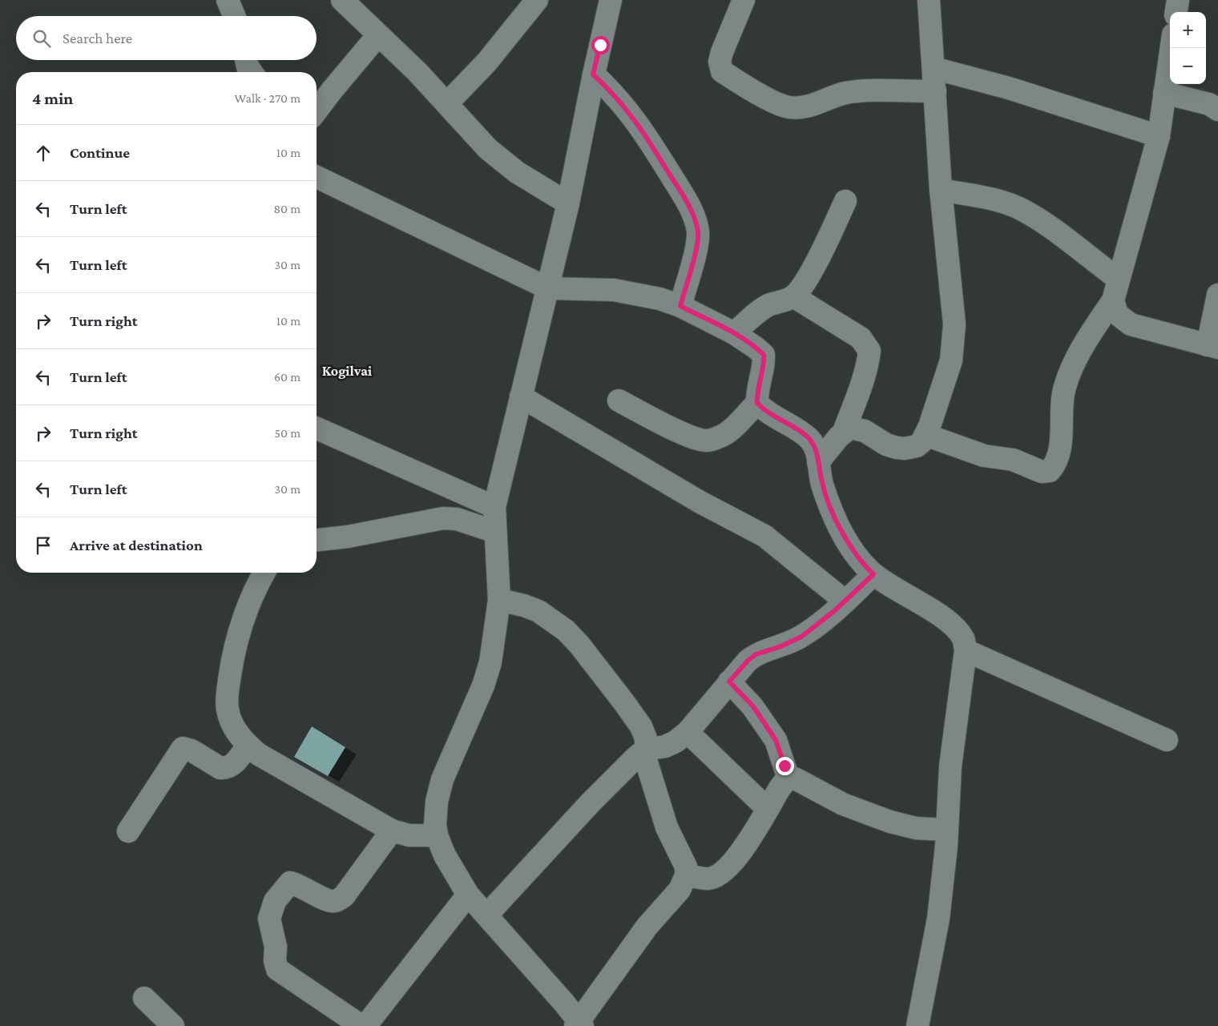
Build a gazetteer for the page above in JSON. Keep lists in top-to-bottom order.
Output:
{
  "districts": ["Kogilvai"],
  "page": {
    "map_buttons": ["+", "−"],
    "search": "Search here",
    "heading": ["4 min", "Walk · 270 m"],
    "list": [
      ["Continue", "10 m"],
      ["Turn left", "80 m"],
      ["Turn left", "30 m"],
      ["Turn right", "10 m"],
      ["Turn left", "60 m"],
      ["Turn right", "50 m"],
      ["Turn left", "30 m"],
      "Arrive at destination"
    ]
  }
}
